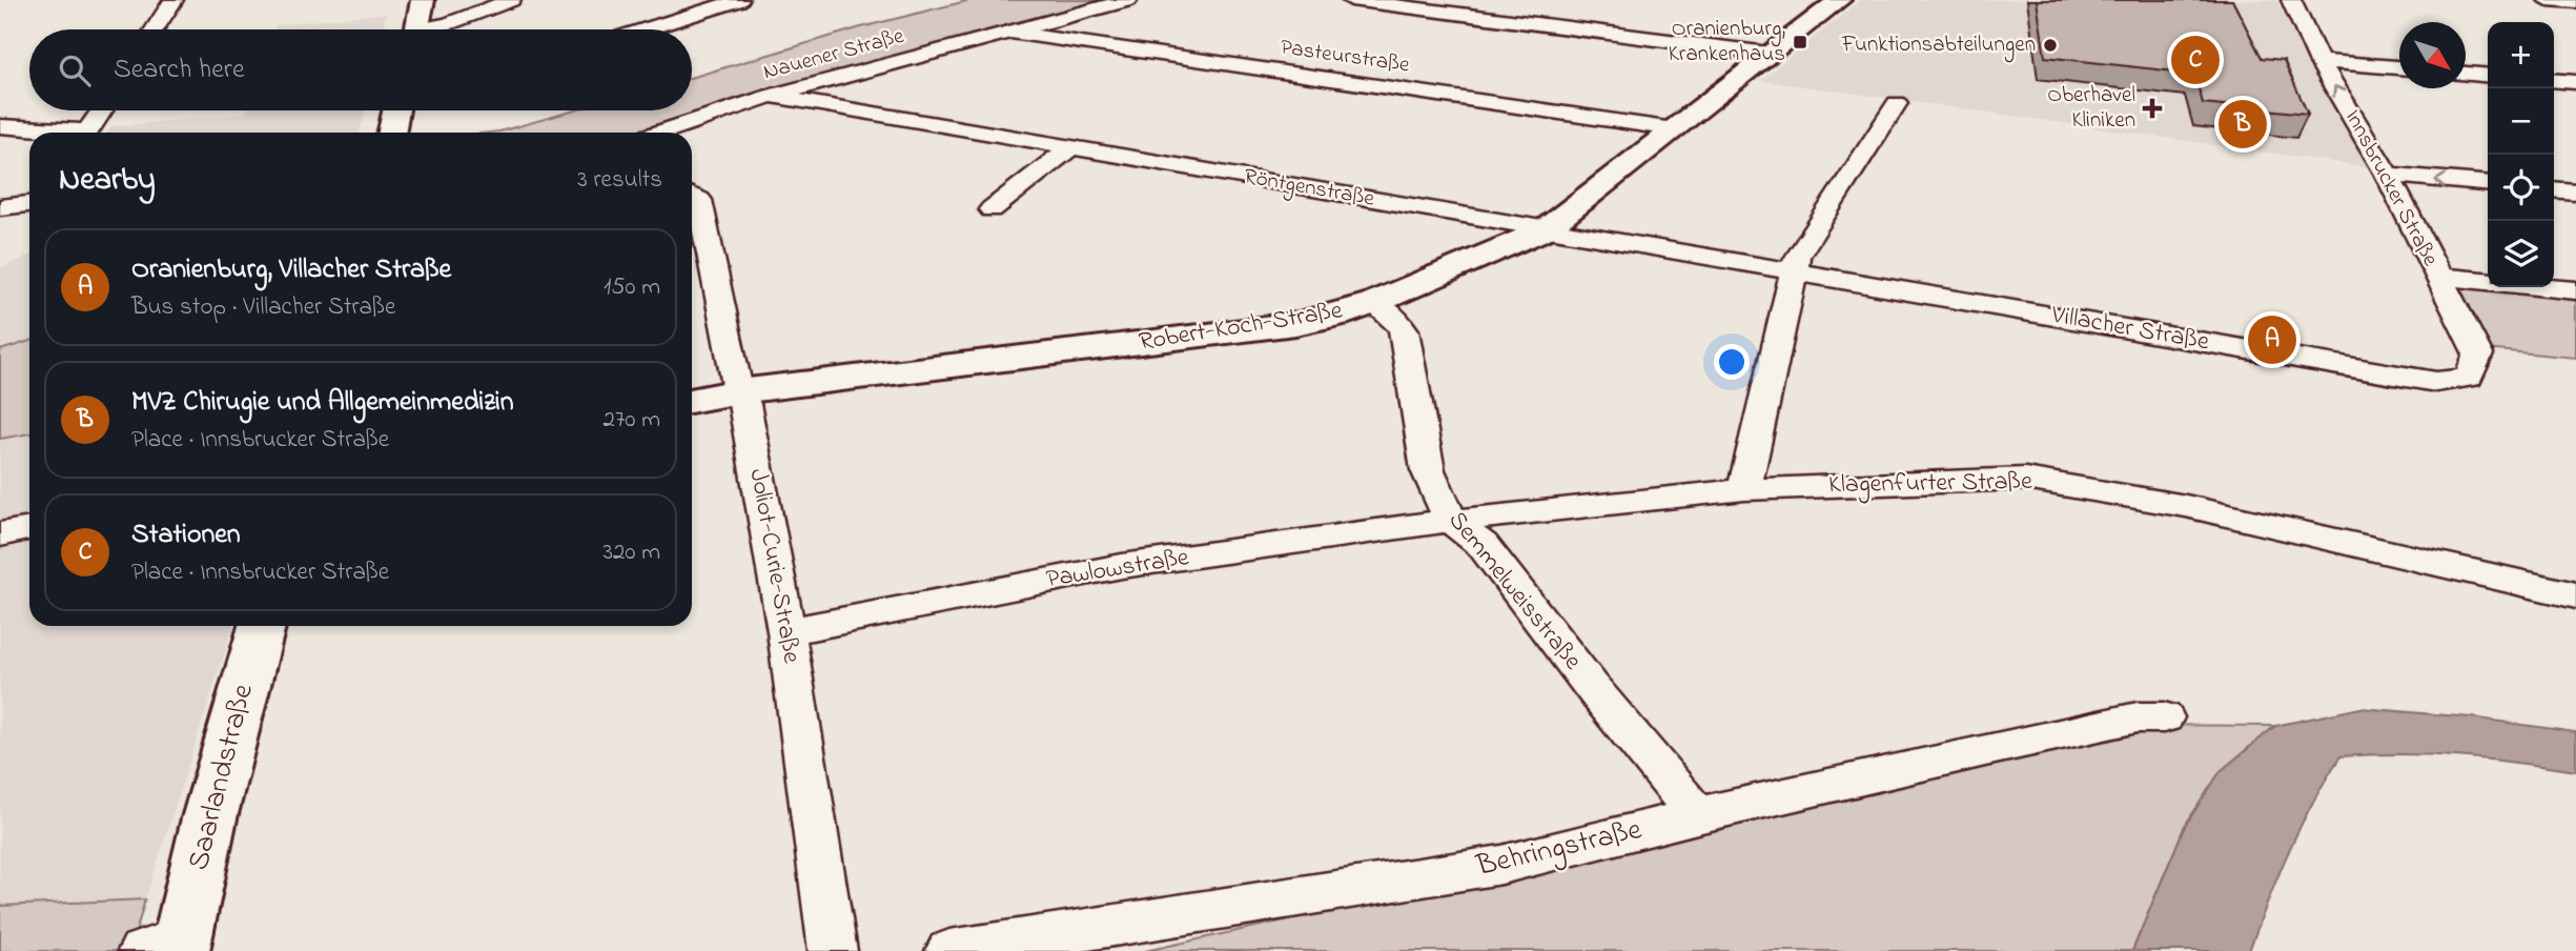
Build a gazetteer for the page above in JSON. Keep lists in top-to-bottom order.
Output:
{
  "streets": {
    "street": [
      "Nauener Straße",
      "Pasteurstraße",
      "Röntgenstraße",
      "Innsbrucker Straße",
      "Robert-Koch-Straße",
      "Villacher Straße",
      "Klagenfurter Straße",
      "Joliot-Curie-Straße",
      "Pawlowstraße",
      "Semmelweisstraße",
      "Saarlandstraße",
      "Behringstraße"
    ]
  },
  "crossings": [
    ["Nauener Straße", "Pasteurstraße"],
    ["Nauener Straße", "Röntgenstraße"],
    ["Pasteurstraße", "Robert-Koch-Straße"],
    ["Röntgenstraße", "Robert-Koch-Straße"],
    ["Röntgenstraße", "Villacher Straße"],
    ["Innsbrucker Straße", "Villacher Straße"],
    ["Robert-Koch-Straße", "Villacher Straße"],
    ["Robert-Koch-Straße", "Joliot-Curie-Straße"],
    ["Robert-Koch-Straße", "Semmelweisstraße"],
    ["Klagenfurter Straße", "Pawlowstraße"],
    ["Klagenfurter Straße", "Semmelweisstraße"],
    ["Joliot-Curie-Straße", "Pawlowstraße"],
    ["Pawlowstraße", "Semmelweisstraße"],
    ["Semmelweisstraße", "Behringstraße"]
  ],
  "places": {
    "transit": ["Oranienburg, Krankenhaus"],
    "other": ["Funktionsabteilungen"],
    "health": ["Oberhavel Kliniken"]
  },
  "north": "bottom right",
  "page": {
    "map_buttons": ["+", "−"],
    "search": "Search here",
    "pins": ["C", "B", "A"],
    "heading": ["Nearby", "3 results"],
    "list": [
      {
        "mark": "A",
        "name": "Oranienburg, Villacher Straße",
        "note": "Bus stop · Villacher Straße",
        "value": "150 m"
      },
      {
        "mark": "B",
        "name": "MVZ Chirugie und Allgemeinmedizin",
        "note": "Place · Innsbrucker Straße",
        "value": "270 m"
      },
      {
        "mark": "C",
        "name": "Stationen",
        "note": "Place · Innsbrucker Straße",
        "value": "320 m"
      }
    ]
  }
}
